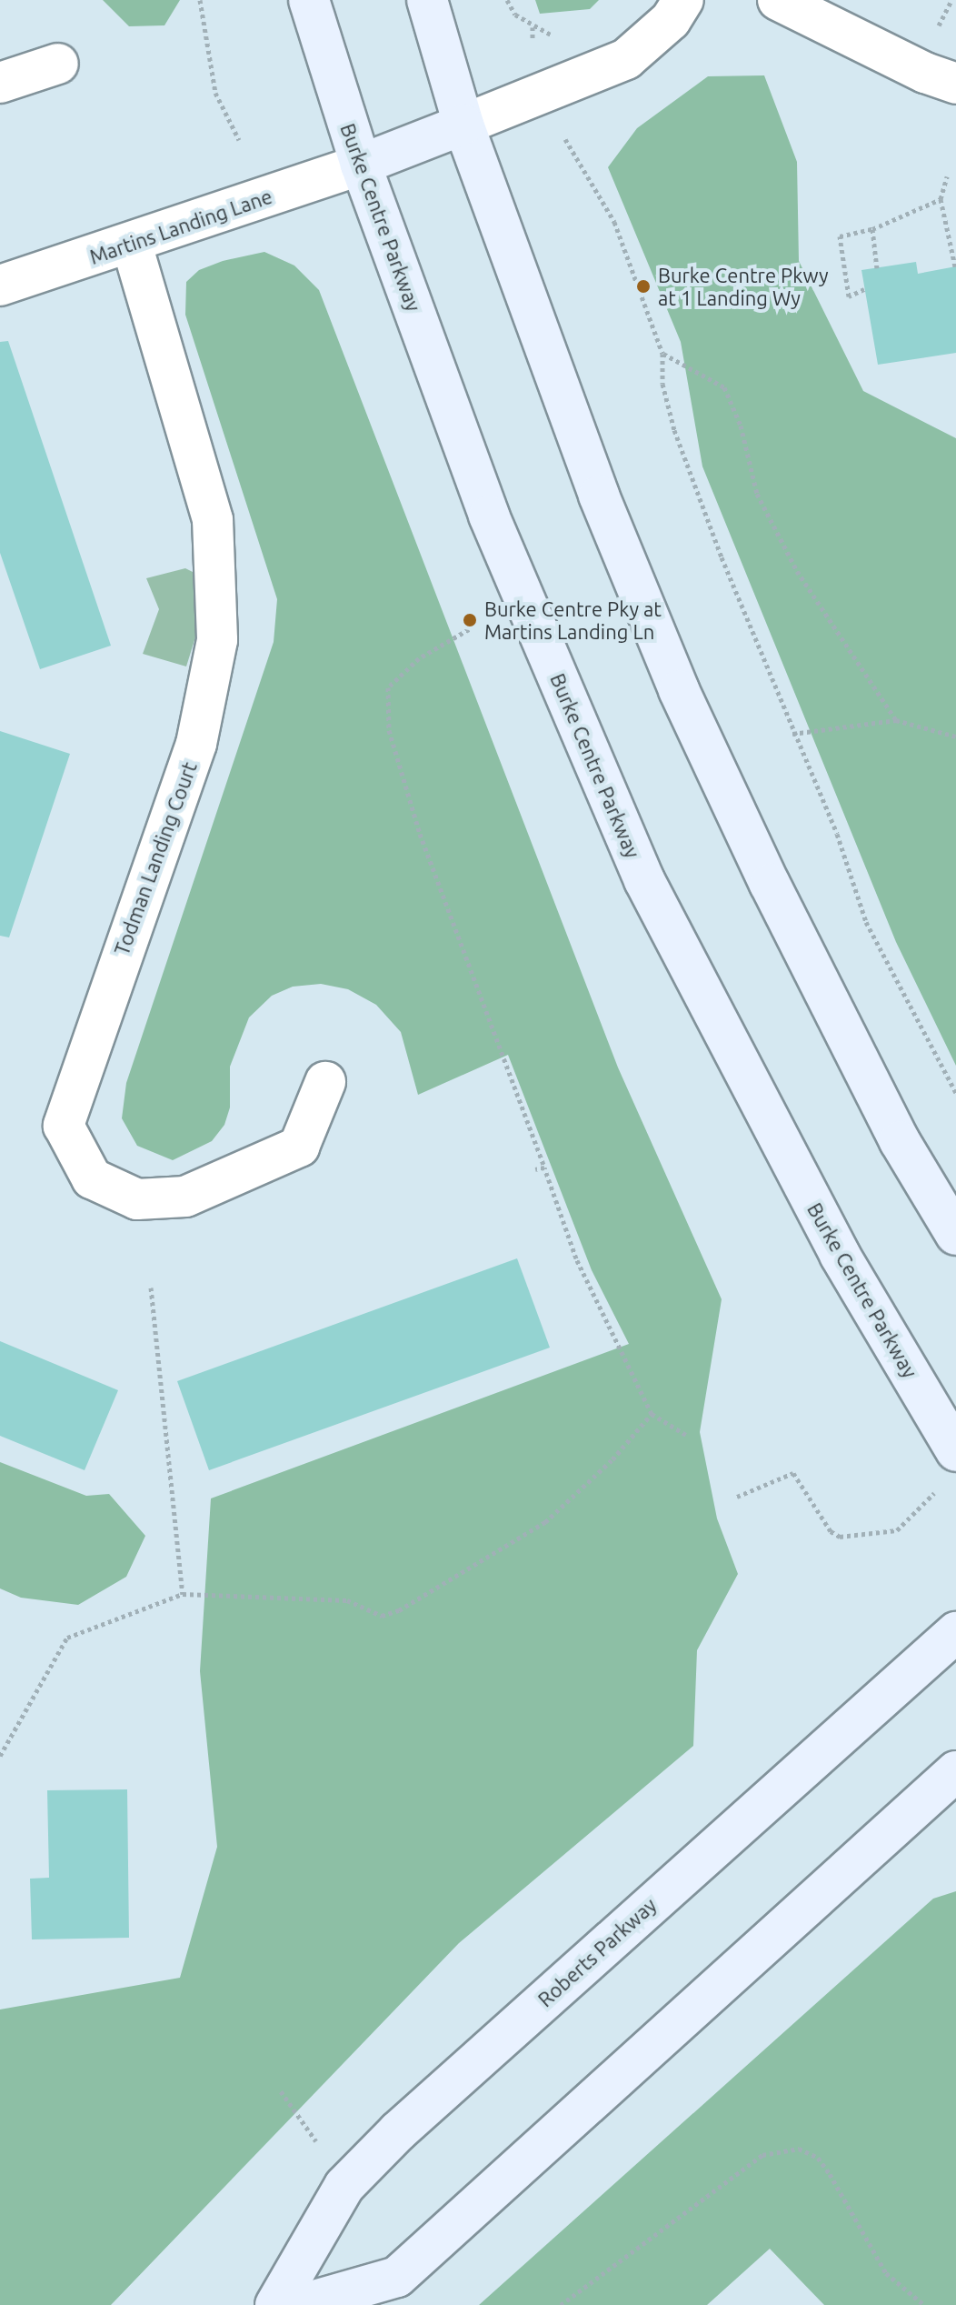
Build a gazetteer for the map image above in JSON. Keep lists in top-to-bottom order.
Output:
{
  "streets": {
    "main road": ["Burke Centre Parkway", "Roberts Parkway"],
    "street": ["Martins Landing Lane", "Todman Landing Court"]
  },
  "crossings": [
    ["Burke Centre Parkway", "Martins Landing Lane"],
    ["Martins Landing Lane", "Todman Landing Court"]
  ],
  "places": ["Burke Centre Pkwy at 1 Landing Wy", "Burke Centre Pky at Martins Landing Ln"]
}
